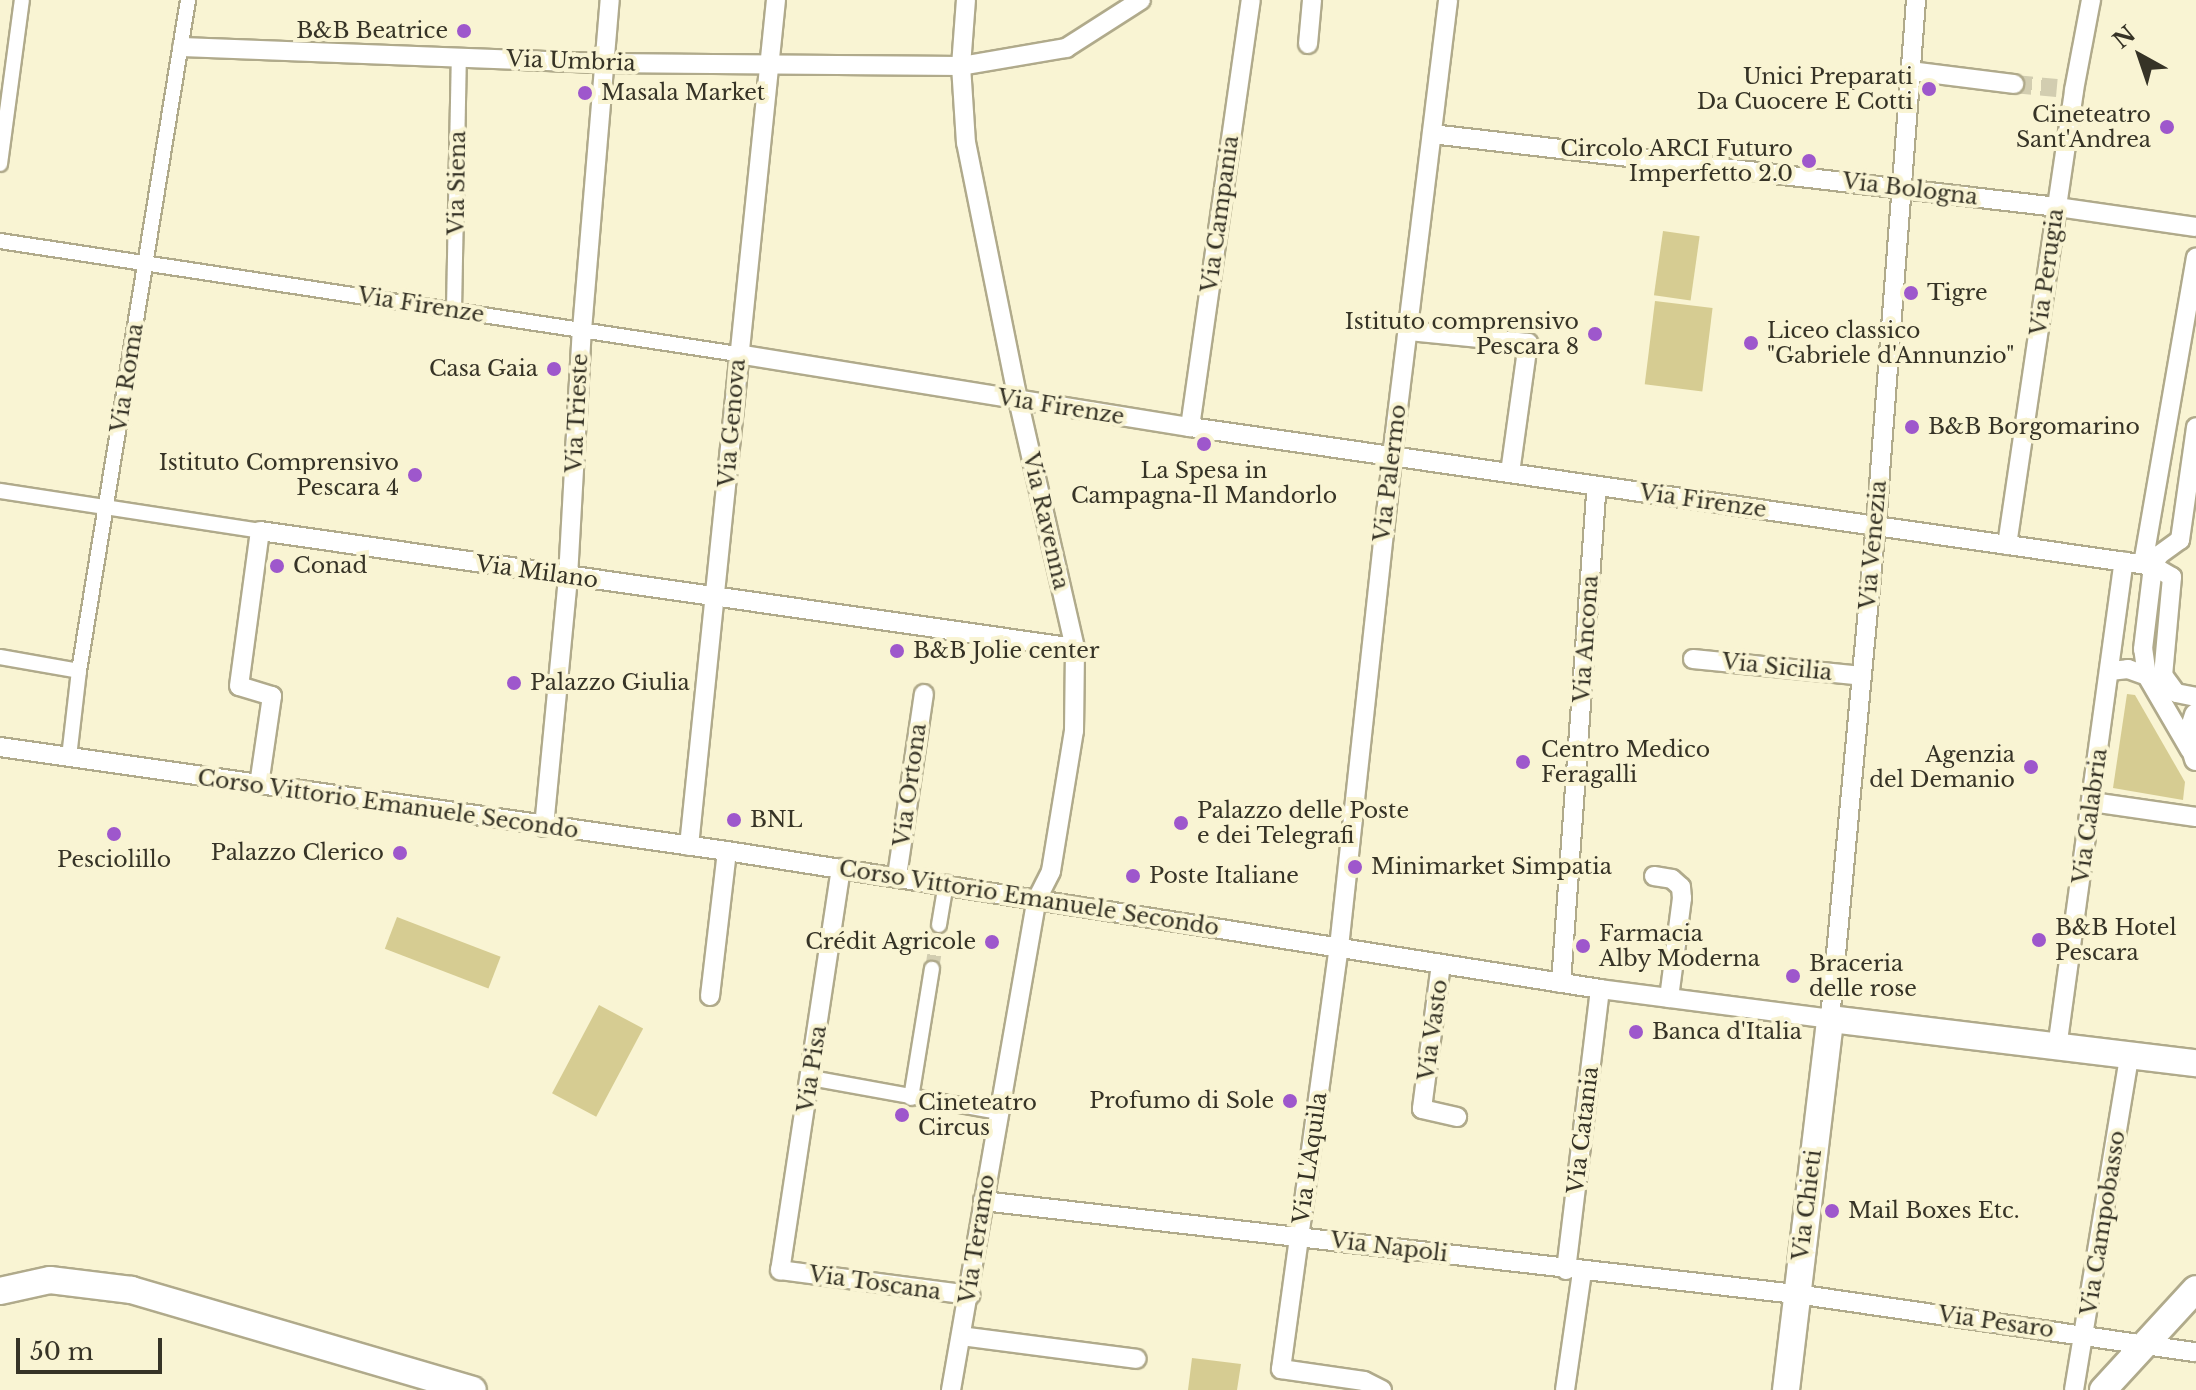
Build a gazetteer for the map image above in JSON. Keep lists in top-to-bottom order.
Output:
{
  "streets": {
    "main road": ["Corso Vittorio Emanuele Secondo", "Via Chieti"],
    "street": [
      "Via Umbria",
      "Via Siena",
      "Via Bologna",
      "Via Campania",
      "Via Perugia",
      "Via Firenze",
      "Via Roma",
      "Via Trieste",
      "Via Genova",
      "Via Palermo",
      "Via Ravenna",
      "Via Venezia",
      "Via Milano",
      "Via Ancona",
      "Via Sicilia",
      "Via Ortona",
      "Via Calabria",
      "Via Vasto",
      "Via Pisa",
      "Via Catania",
      "Via L'Aquila",
      "Via Campobasso",
      "Via Teramo",
      "Via Napoli",
      "Via Toscana",
      "Via Pesaro"
    ]
  },
  "crossings": [
    ["Via Umbria", "Via Siena"],
    ["Via Umbria", "Via Roma"],
    ["Via Umbria", "Via Trieste"],
    ["Via Umbria", "Via Genova"],
    ["Via Umbria", "Via Ravenna"],
    ["Via Siena", "Via Firenze"],
    ["Via Bologna", "Via Perugia"],
    ["Via Bologna", "Via Palermo"],
    ["Via Bologna", "Via Venezia"],
    ["Via Campania", "Via Firenze"],
    ["Via Perugia", "Via Firenze"],
    ["Via Firenze", "Via Roma"],
    ["Via Firenze", "Via Trieste"],
    ["Via Firenze", "Via Genova"],
    ["Via Firenze", "Via Palermo"],
    ["Via Firenze", "Via Ravenna"],
    ["Via Firenze", "Via Venezia"],
    ["Via Firenze", "Via Ancona"],
    ["Via Firenze", "Via Calabria"],
    ["Via Roma", "Via Milano"],
    ["Via Roma", "Corso Vittorio Emanuele Secondo"],
    ["Via Trieste", "Via Milano"],
    ["Via Trieste", "Corso Vittorio Emanuele Secondo"],
    ["Via Genova", "Via Milano"],
    ["Via Genova", "Corso Vittorio Emanuele Secondo"],
    ["Via Palermo", "Corso Vittorio Emanuele Secondo"],
    ["Via Palermo", "Via L'Aquila"],
    ["Via Ravenna", "Via Milano"],
    ["Via Ravenna", "Corso Vittorio Emanuele Secondo"],
    ["Via Ravenna", "Via Teramo"],
    ["Via Venezia", "Via Sicilia"],
    ["Via Venezia", "Corso Vittorio Emanuele Secondo"],
    ["Via Venezia", "Via Chieti"],
    ["Via Ancona", "Corso Vittorio Emanuele Secondo"],
    ["Via Ortona", "Corso Vittorio Emanuele Secondo"],
    ["Corso Vittorio Emanuele Secondo", "Via Calabria"],
    ["Corso Vittorio Emanuele Secondo", "Via Vasto"],
    ["Corso Vittorio Emanuele Secondo", "Via Pisa"],
    ["Corso Vittorio Emanuele Secondo", "Via Catania"],
    ["Corso Vittorio Emanuele Secondo", "Via L'Aquila"],
    ["Corso Vittorio Emanuele Secondo", "Via Chieti"],
    ["Corso Vittorio Emanuele Secondo", "Via Campobasso"],
    ["Corso Vittorio Emanuele Secondo", "Via Teramo"],
    ["Via Pisa", "Via Toscana"],
    ["Via Catania", "Via Napoli"],
    ["Via L'Aquila", "Via Napoli"],
    ["Via Chieti", "Via Napoli"],
    ["Via Chieti", "Via Pesaro"],
    ["Via Campobasso", "Via Pesaro"],
    ["Via Teramo", "Via Napoli"],
    ["Via Teramo", "Via Toscana"],
    ["Via Napoli", "Via Pesaro"]
  ],
  "places": [
    "B&B Beatrice",
    "Unici Preparati Da Cuocere E Cotti",
    "Masala Market",
    "Cineteatro Sant'Andrea",
    "Circolo ARCI Futuro Imperfetto 2.0",
    "Tigre",
    "Istituto comprensivo Pescara 8",
    "Liceo classico \"Gabriele d'Annunzio\"",
    "Casa Gaia",
    "B&B Borgomarino",
    "La Spesa in Campagna-Il Mandorlo",
    "Istituto Comprensivo Pescara 4",
    "Conad",
    "B&B Jolie center",
    "Palazzo Giulia",
    "Centro Medico Feragalli",
    "Agenzia del Demanio",
    "BNL",
    "Palazzo delle Poste e dei Telegrafi",
    "Pesciolillo",
    "Palazzo Clerico",
    "Minimarket Simpatia",
    "Poste Italiane",
    "B&B Hotel Pescara",
    "Crédit Agricole",
    "Farmacia Alby Moderna",
    "Braceria delle rose",
    "Banca d'Italia",
    "Profumo di Sole",
    "Cineteatro Circus",
    "Mail Boxes Etc."
  ],
  "scale_bar": "50 m",
  "north": "top left"
}
